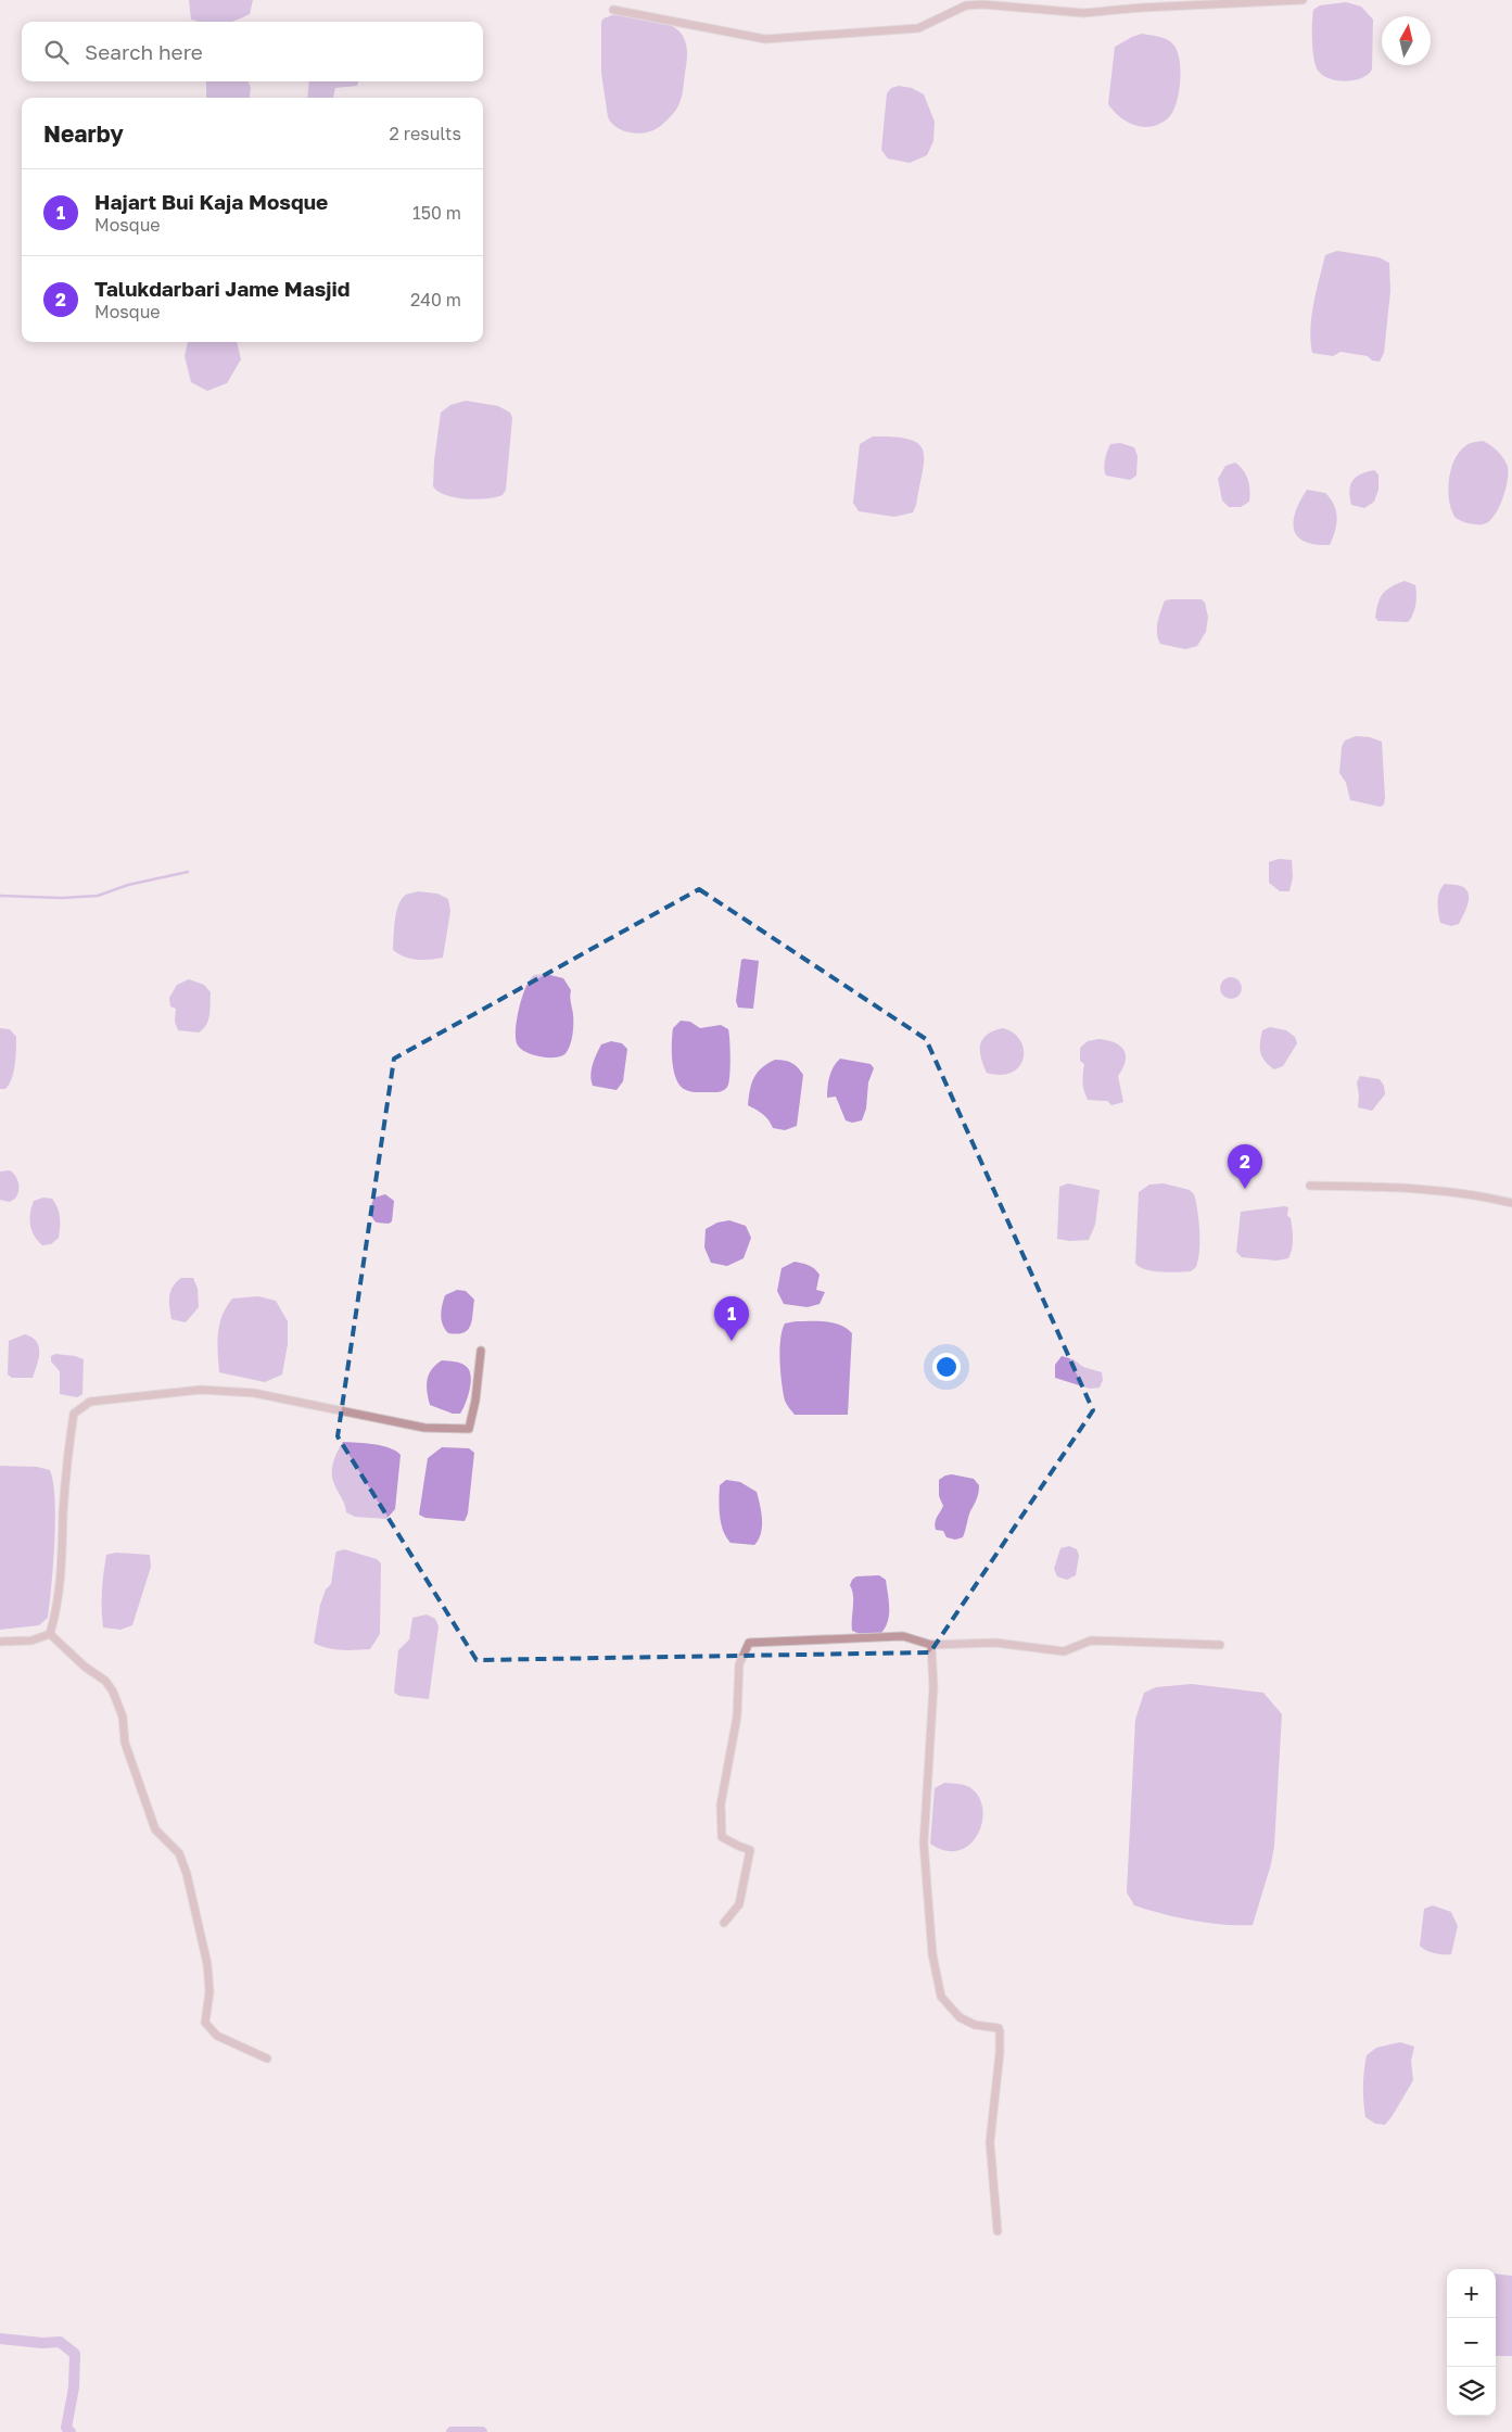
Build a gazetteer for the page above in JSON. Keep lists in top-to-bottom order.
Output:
{
  "north": "top",
  "page": {
    "search": "Search here",
    "heading": ["Nearby", "2 results"],
    "list": [
      {
        "mark": "1",
        "name": "Hajart Bui Kaja Mosque",
        "note": "Mosque",
        "value": "150 m"
      },
      {
        "mark": "2",
        "name": "Talukdarbari Jame Masjid",
        "note": "Mosque",
        "value": "240 m"
      }
    ],
    "pins": ["2", "1"],
    "map_buttons": ["+", "−"]
  }
}
